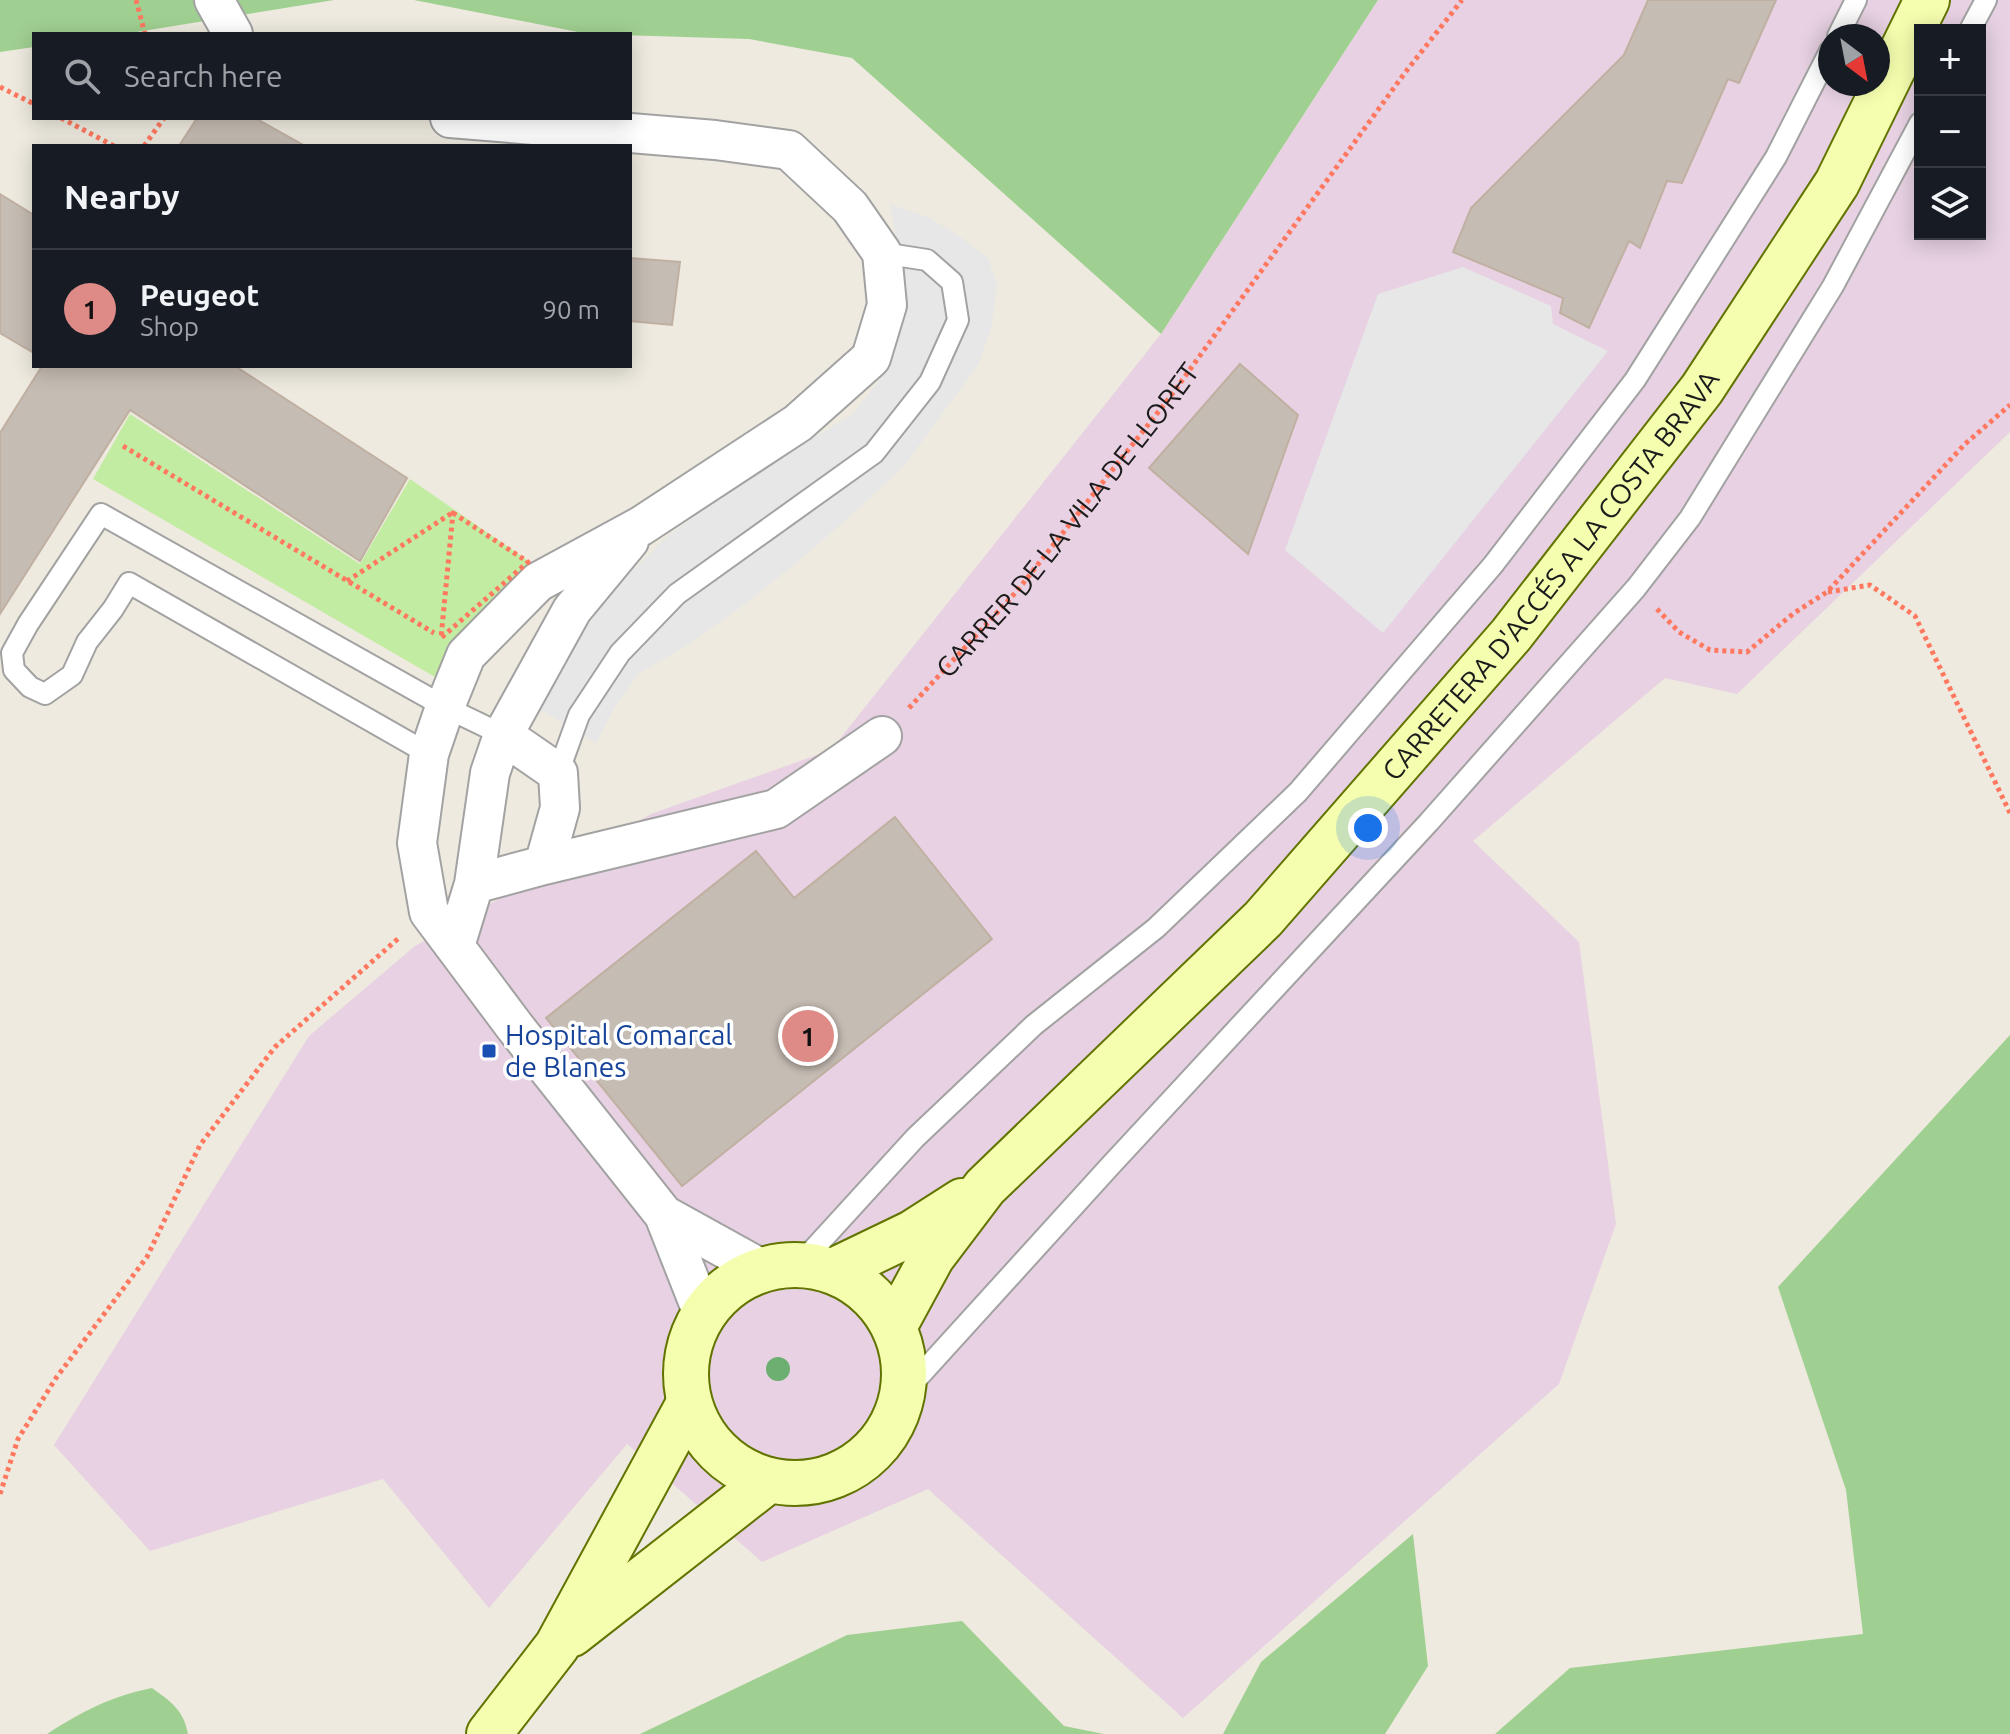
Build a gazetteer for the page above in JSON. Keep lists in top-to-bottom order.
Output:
{
  "streets": {
    "main road": ["CARRETERA D'ACCÉS A LA COSTA BRAVA"],
    "path": ["CARRER DE LA VILA DE LLORET"]
  },
  "places": {
    "transit": ["Hospital Comarcal de Blanes"]
  },
  "north": "bottom right",
  "page": {
    "map_buttons": ["+", "−"],
    "search": "Search here",
    "heading": "Nearby",
    "list": [
      {
        "mark": "1",
        "name": "Peugeot",
        "note": "Shop",
        "value": "90 m"
      }
    ],
    "pins": "1"
  }
}
